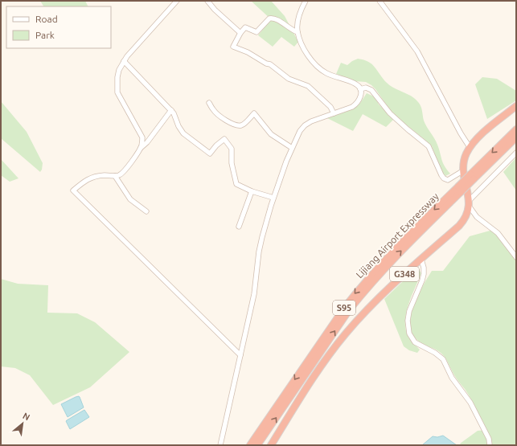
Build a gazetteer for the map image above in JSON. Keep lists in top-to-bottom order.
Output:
{
  "streets": {
    "highway": ["Lijiang Airport Expressway", "G348", "S95"]
  },
  "legend": ["Road", "Park"],
  "north": "top right"
}
